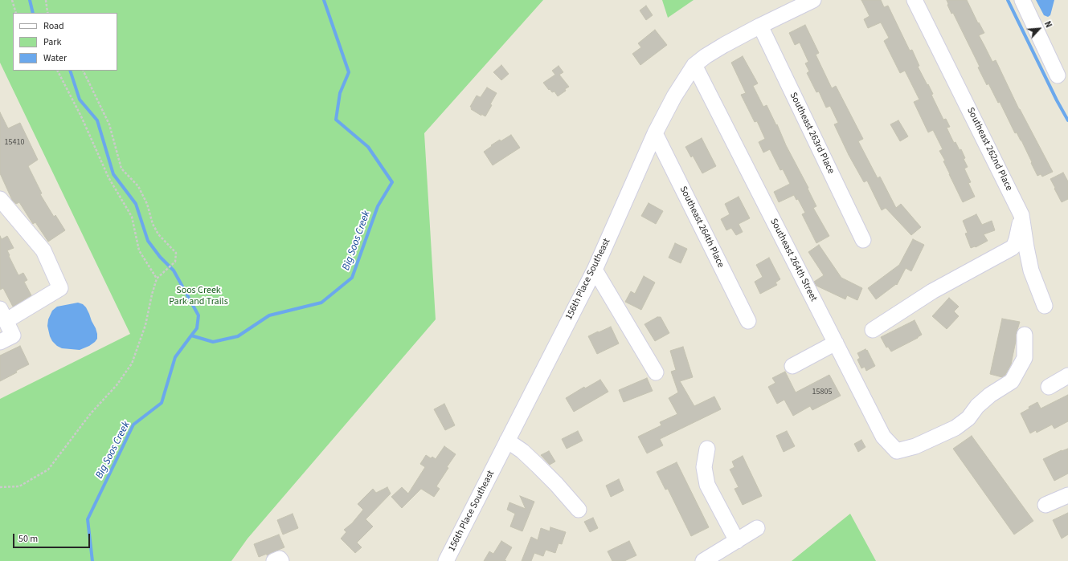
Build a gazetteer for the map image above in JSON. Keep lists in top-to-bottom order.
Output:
{
  "streets": {
    "street": [
      "Southeast 263rd Place",
      "Southeast 262nd Place",
      "Southeast 264th Place",
      "Southeast 264th Street",
      "156th Place Southeast"
    ]
  },
  "crossings": [
    ["Southeast 263rd Place", "156th Place Southeast"],
    ["Southeast 264th Place", "156th Place Southeast"],
    ["Southeast 264th Street", "156th Place Southeast"]
  ],
  "water": ["Big Soos Creek"],
  "parks": ["Soos Creek Park and Trails"],
  "house_numbers": ["15410", "15805"],
  "legend": ["Road", "Park", "Water"],
  "scale_bar": "50 m",
  "north": "top right"
}
